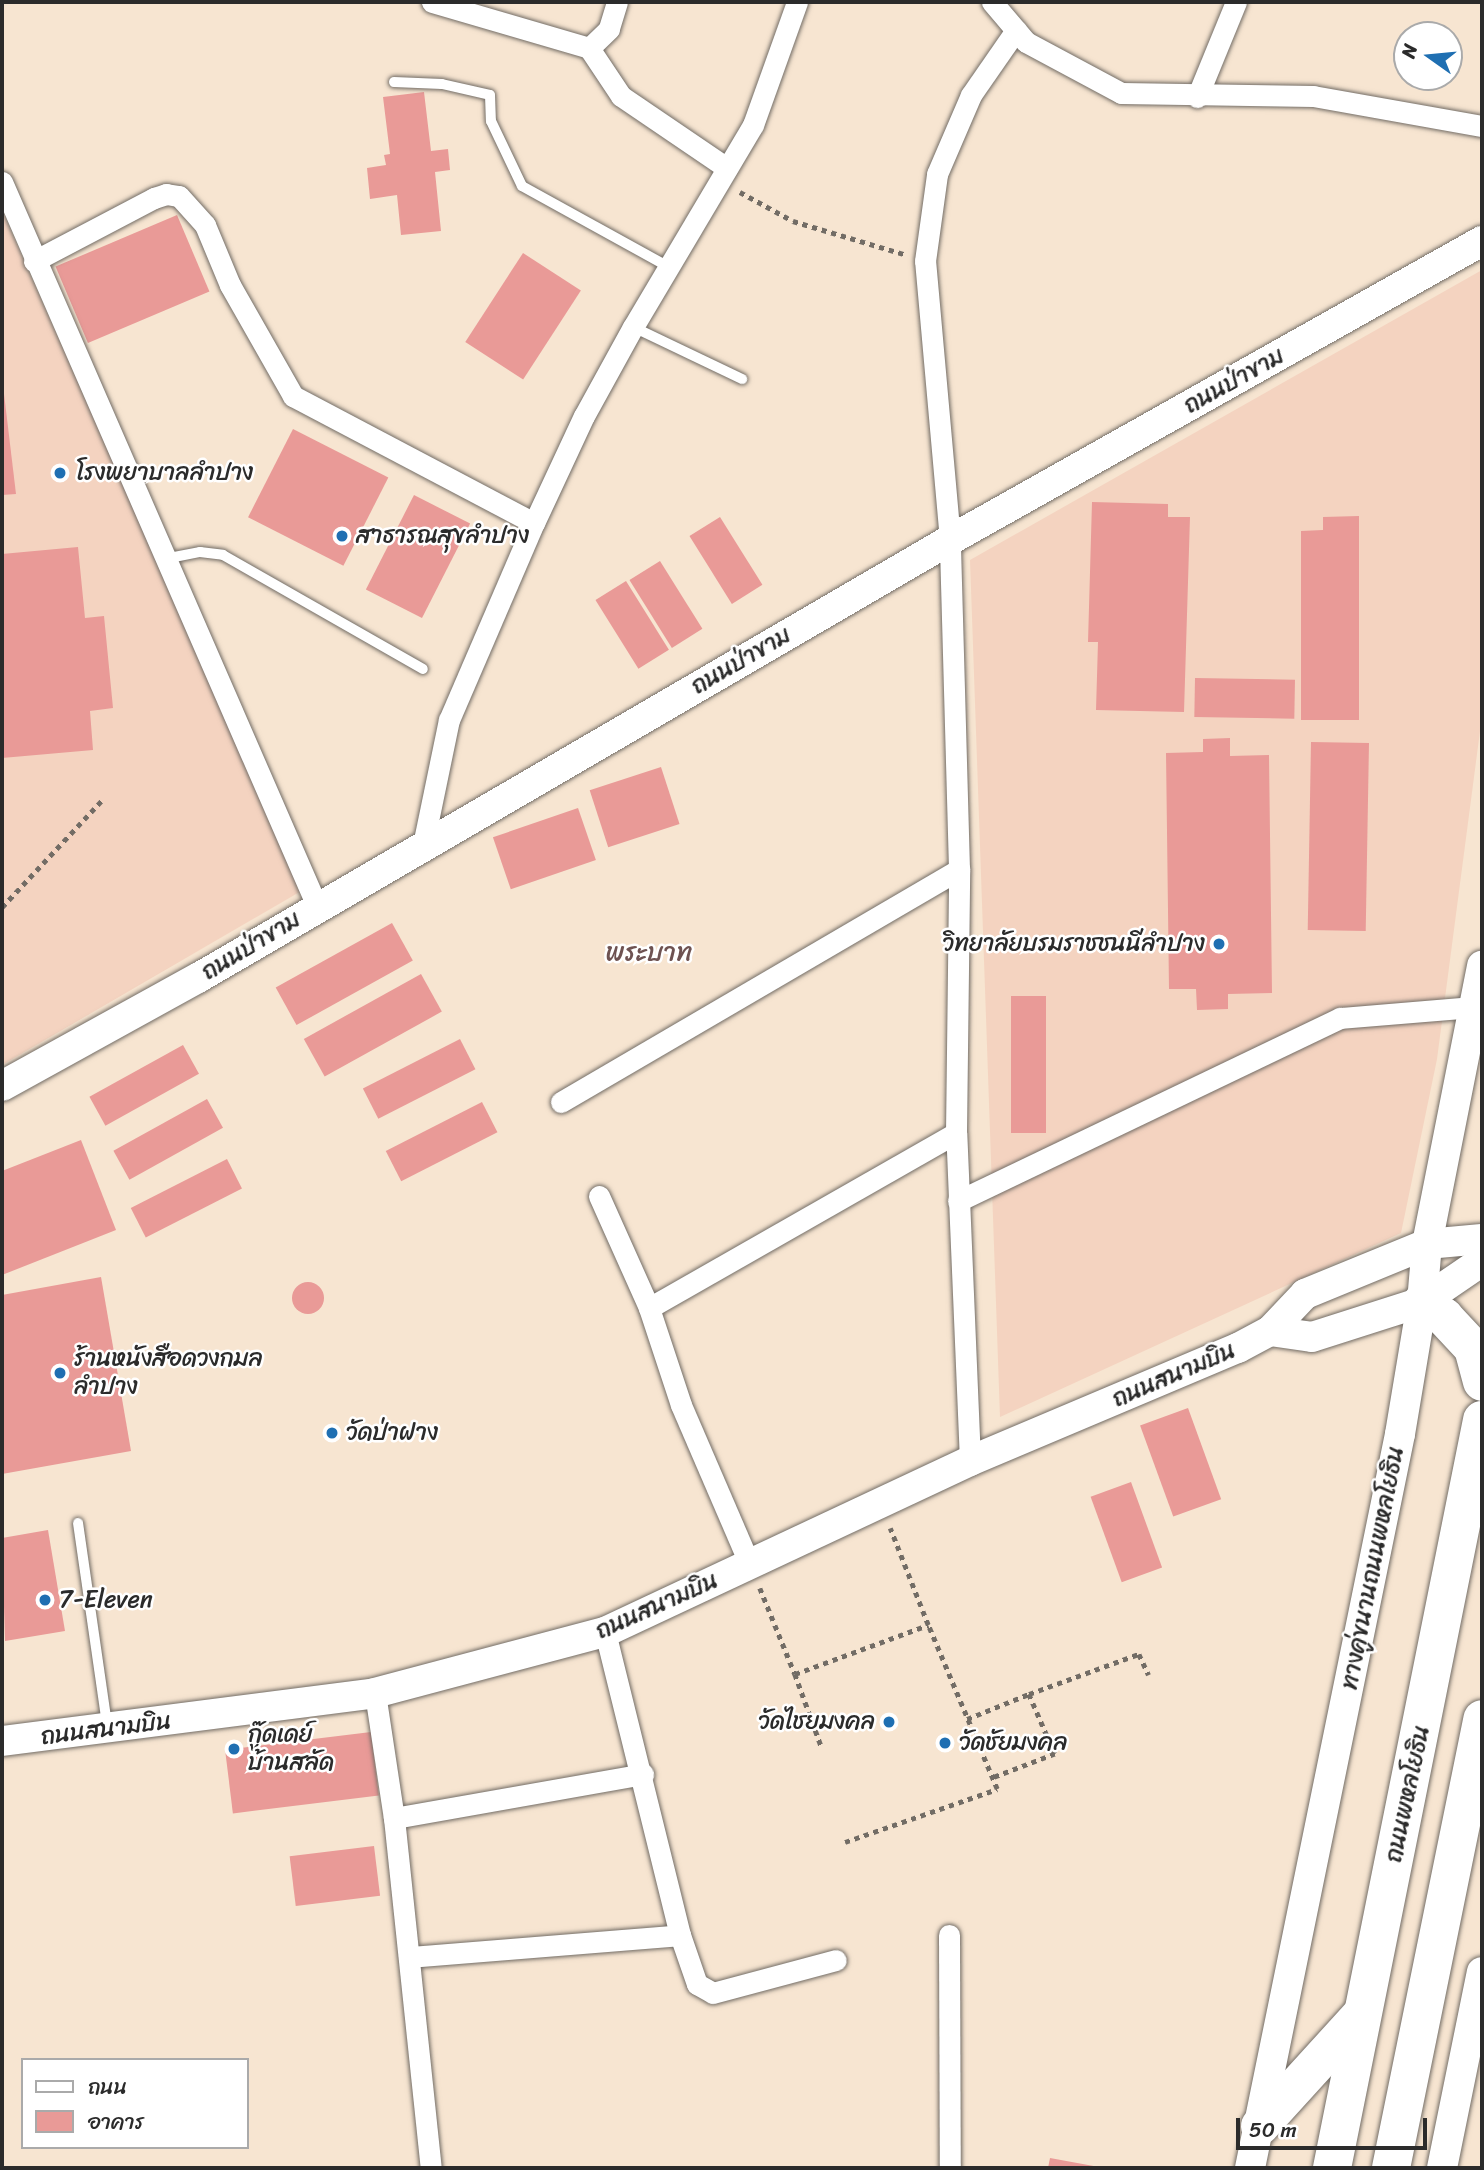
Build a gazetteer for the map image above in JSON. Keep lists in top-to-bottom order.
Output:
{
  "streets": {
    "highway": ["ถนนพหลโยธิน"],
    "street": ["ถนนป่าขาม", "ถนนสนามบิน", "ทางคู่ขนานถนนพหลโยธิน"]
  },
  "crossings": [
    ["ถนนสนามบิน", "ทางคู่ขนานถนนพหลโยธิน"]
  ],
  "districts": ["พระบาท"],
  "places": [
    "โรงพยาบาลลำปาง",
    "สาธารณสุขลำปาง",
    "วิทยาลัยบรมราชชนนีลำปาง",
    "ร้านหนังสือดวงกมล ลำปาง",
    "วัดป่าฝาง",
    "7-Eleven",
    "วัดไชยมงคล",
    "วัดชัยมงคล",
    "กู๊ดเดย์ บ้านสลัด"
  ],
  "legend": ["ถนน", "อาคาร"],
  "scale_bar": "50 m",
  "north": "left"
}
